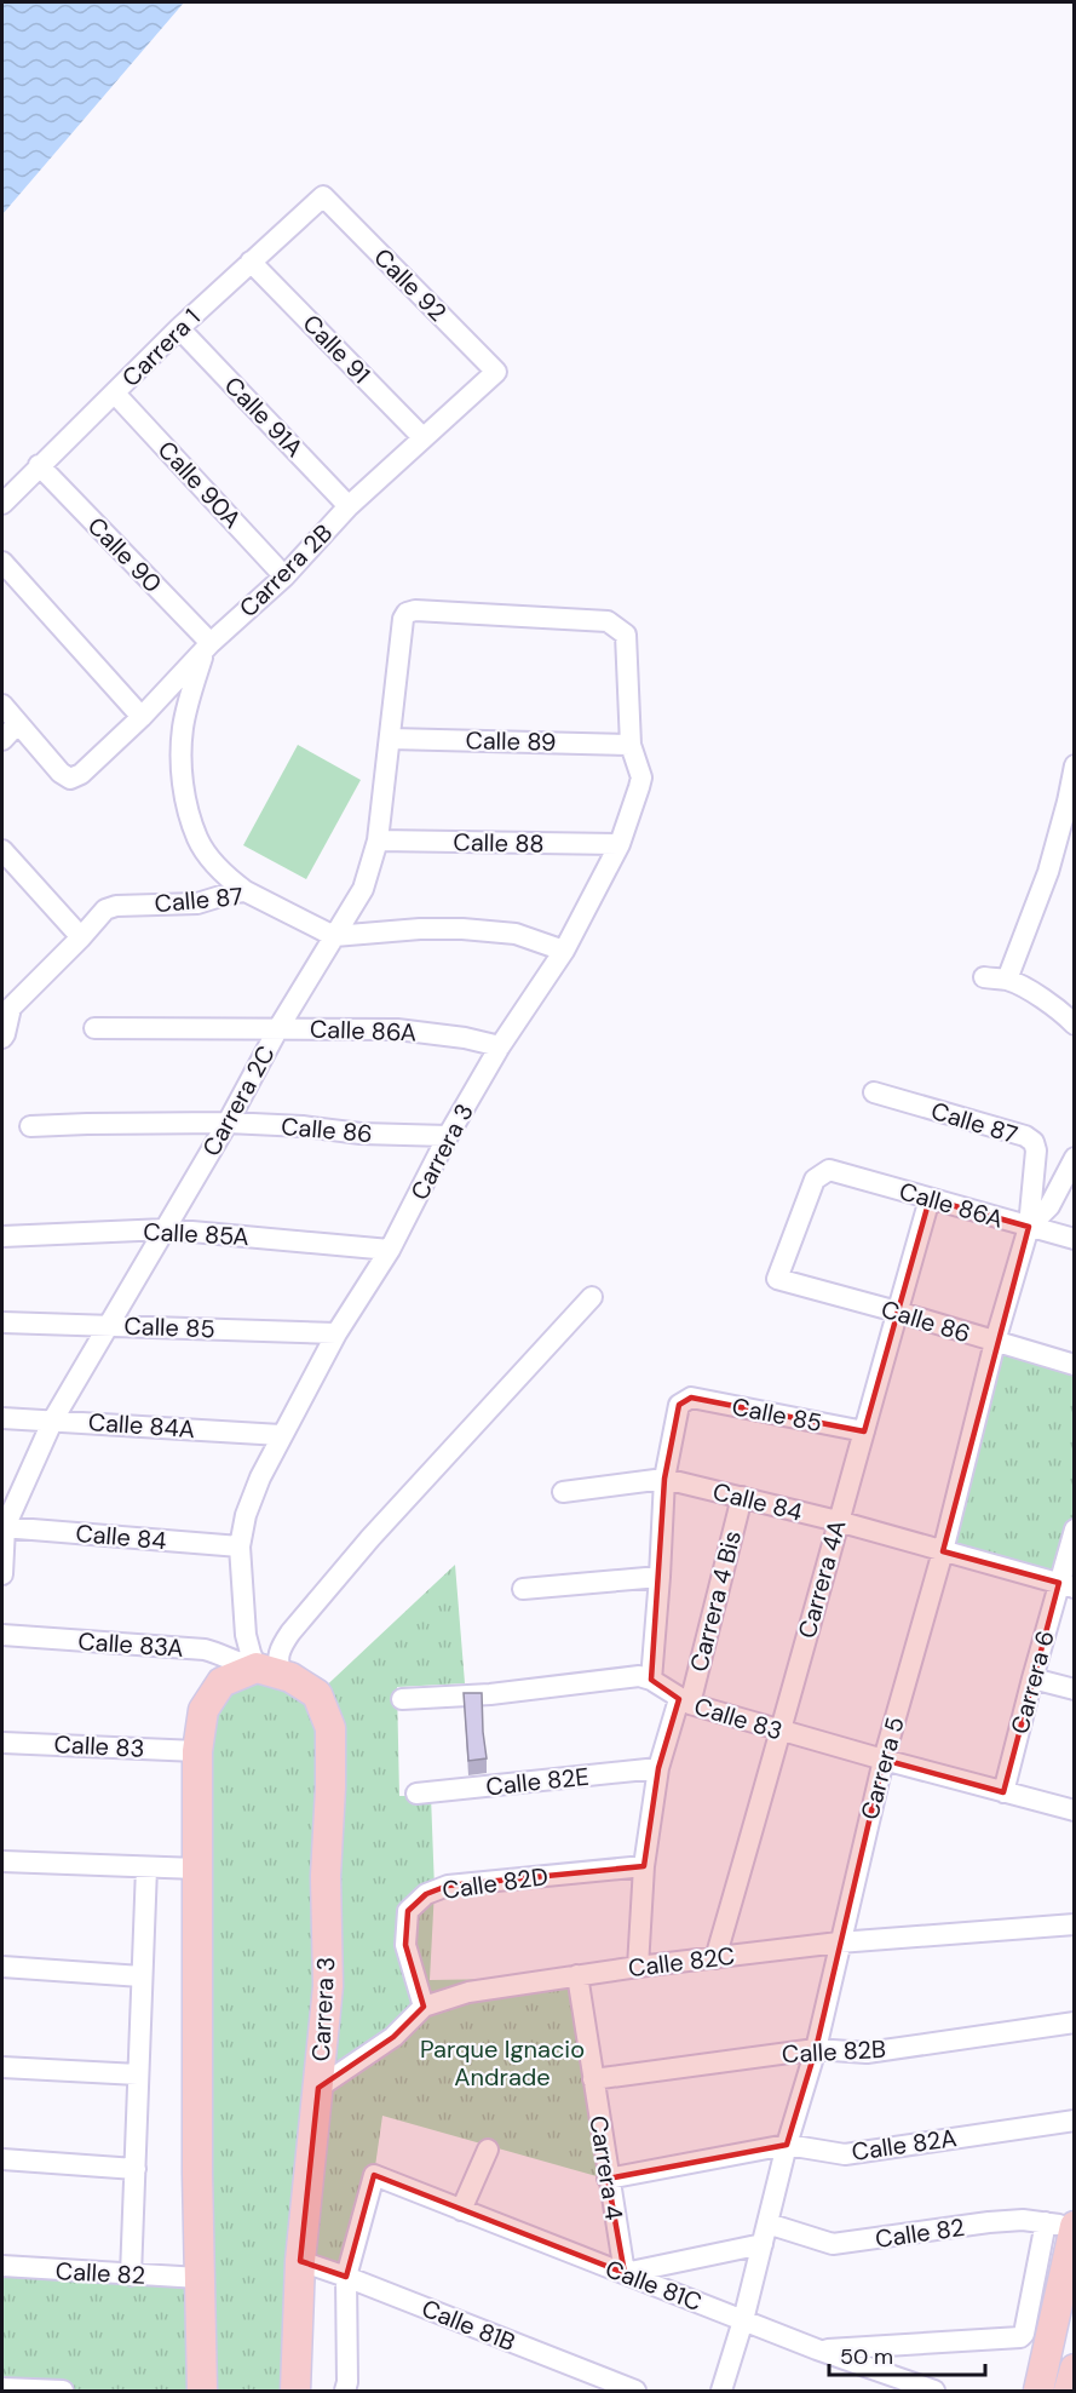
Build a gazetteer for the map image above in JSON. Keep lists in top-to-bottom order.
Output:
{
  "streets": {
    "main road": ["Carrera 3"],
    "street": [
      "Calle 92",
      "Carrera 1",
      "Calle 91",
      "Calle 91A",
      "Calle 90A",
      "Calle 90",
      "Carrera 2B",
      "Calle 89",
      "Calle 88",
      "Calle 87",
      "Calle 86A",
      "Carrera 2C",
      "Calle 86",
      "Calle 85A",
      "Calle 85",
      "Calle 84A",
      "Calle 84",
      "Carrera 4A",
      "Carrera 4 Bis",
      "Calle 83A",
      "Carrera 6",
      "Calle 83",
      "Carrera 5",
      "Calle 82E",
      "Calle 82D",
      "Calle 82C",
      "Calle 82B",
      "Calle 82A",
      "Carrera 4",
      "Calle 82",
      "Calle 81C",
      "Calle 81B"
    ]
  },
  "crossings": [
    ["Calle 92", "Carrera 1"],
    ["Calle 92", "Carrera 2B"],
    ["Carrera 1", "Calle 91"],
    ["Carrera 1", "Calle 91A"],
    ["Carrera 1", "Calle 90A"],
    ["Carrera 1", "Calle 90"],
    ["Calle 91", "Carrera 2B"],
    ["Calle 91A", "Carrera 2B"],
    ["Calle 90A", "Carrera 2B"],
    ["Calle 90", "Carrera 2B"],
    ["Calle 89", "Carrera 2C"],
    ["Calle 89", "Carrera 3"],
    ["Calle 88", "Carrera 2C"],
    ["Calle 88", "Carrera 3"],
    ["Calle 87", "Calle 86A"],
    ["Calle 87", "Carrera 2C"],
    ["Calle 87", "Carrera 5"],
    ["Calle 86A", "Carrera 2C"],
    ["Calle 86A", "Calle 86"],
    ["Calle 86A", "Carrera 3"],
    ["Calle 86A", "Carrera 4A"],
    ["Calle 86A", "Carrera 5"],
    ["Carrera 2C", "Calle 86"],
    ["Carrera 2C", "Carrera 3"],
    ["Carrera 2C", "Calle 85A"],
    ["Carrera 2C", "Calle 85"],
    ["Carrera 2C", "Calle 84A"],
    ["Carrera 2C", "Calle 84"],
    ["Calle 86", "Carrera 3"],
    ["Calle 86", "Carrera 4A"],
    ["Calle 86", "Carrera 5"],
    ["Carrera 3", "Calle 85A"],
    ["Carrera 3", "Calle 85"],
    ["Carrera 3", "Calle 84A"],
    ["Carrera 3", "Calle 84"],
    ["Carrera 3", "Calle 83A"],
    ["Carrera 3", "Calle 82C"],
    ["Carrera 3", "Calle 81B"],
    ["Calle 85", "Calle 84"],
    ["Calle 85", "Carrera 4A"],
    ["Calle 84", "Carrera 4A"],
    ["Calle 84", "Carrera 4 Bis"],
    ["Calle 84", "Carrera 6"],
    ["Calle 84", "Carrera 5"],
    ["Carrera 4A", "Calle 83"],
    ["Carrera 4A", "Calle 82C"],
    ["Carrera 4 Bis", "Calle 83"],
    ["Carrera 6", "Calle 83"],
    ["Calle 83", "Carrera 5"],
    ["Carrera 5", "Calle 82C"],
    ["Carrera 5", "Calle 82B"],
    ["Carrera 5", "Calle 82A"],
    ["Carrera 5", "Calle 82"],
    ["Carrera 5", "Calle 81C"],
    ["Calle 82D", "Calle 82C"],
    ["Calle 82C", "Carrera 4"],
    ["Calle 82B", "Carrera 4"],
    ["Calle 82A", "Carrera 4"],
    ["Carrera 4", "Calle 82"],
    ["Carrera 4", "Calle 81C"],
    ["Calle 82", "Calle 81C"],
    ["Calle 81C", "Calle 81B"]
  ],
  "parks": ["Parque Ignacio Andrade"],
  "scale_bar": "50 m"
}
